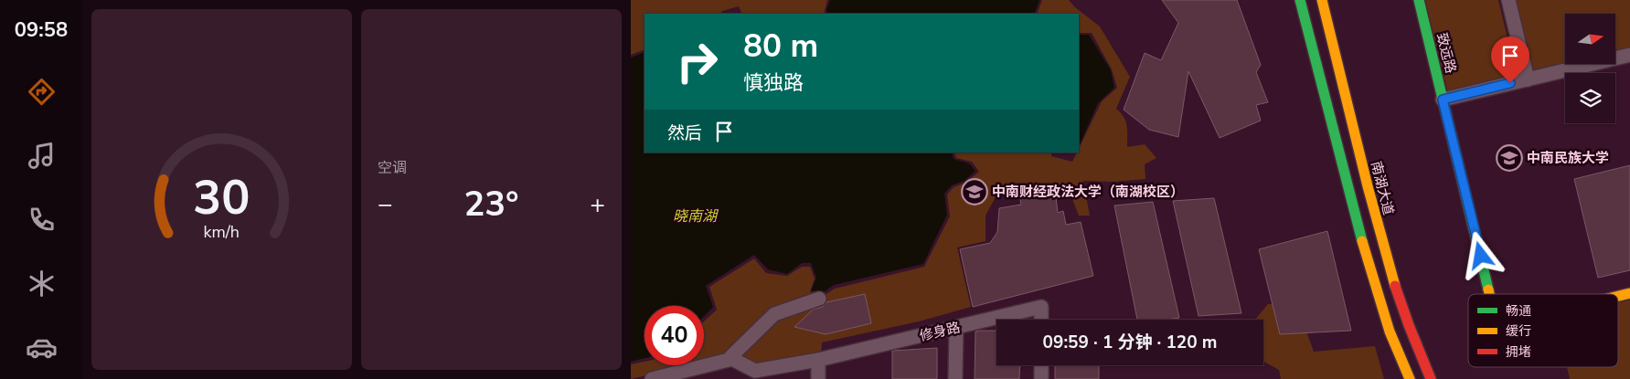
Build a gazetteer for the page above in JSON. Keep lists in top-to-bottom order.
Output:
{
  "streets": {
    "main road": ["致远路", "南湖大道"],
    "street": ["修身路"]
  },
  "water": ["晓南湖"],
  "places": {
    "school or university": ["中南民族大学", "中南财经政法大学（南湖校区）"]
  },
  "legend": ["畅通", "缓行", "拥堵"],
  "north": "right",
  "page": {
    "tabs": "09:58",
    "tile": "空调",
    "turn": ["80 m", "慎独路"],
    "then": "然后",
    "heat": ["−", "23°", "+"],
    "limit": "40",
    "trip": "09:59 · 1 分钟 · 120 m",
    "gauge": ["30", "km/h"]
  }
}
